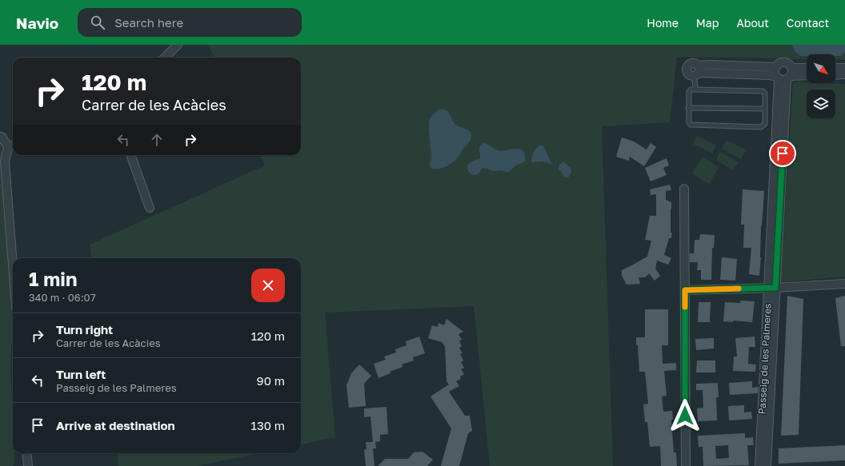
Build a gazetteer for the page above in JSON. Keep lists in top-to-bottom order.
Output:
{
  "streets": {
    "street": ["Passeig de les Palmeres"]
  },
  "north": "bottom right",
  "page": {
    "header": "Navio",
    "search": "Search here",
    "nav": [
      "Home",
      "Map",
      "About",
      "Contact"
    ],
    "turn": ["120 m", "Carrer de les Acàcies"],
    "heading": ["1 min", "340 m · 06:07"],
    "list": [
      {
        "name": "Turn right",
        "note": "Carrer de les Acàcies",
        "value": "120 m"
      },
      {
        "name": "Turn left",
        "note": "Passeig de les Palmeres",
        "value": "90 m"
      },
      {
        "name": "Arrive at destination",
        "value": "130 m"
      }
    ]
  }
}
